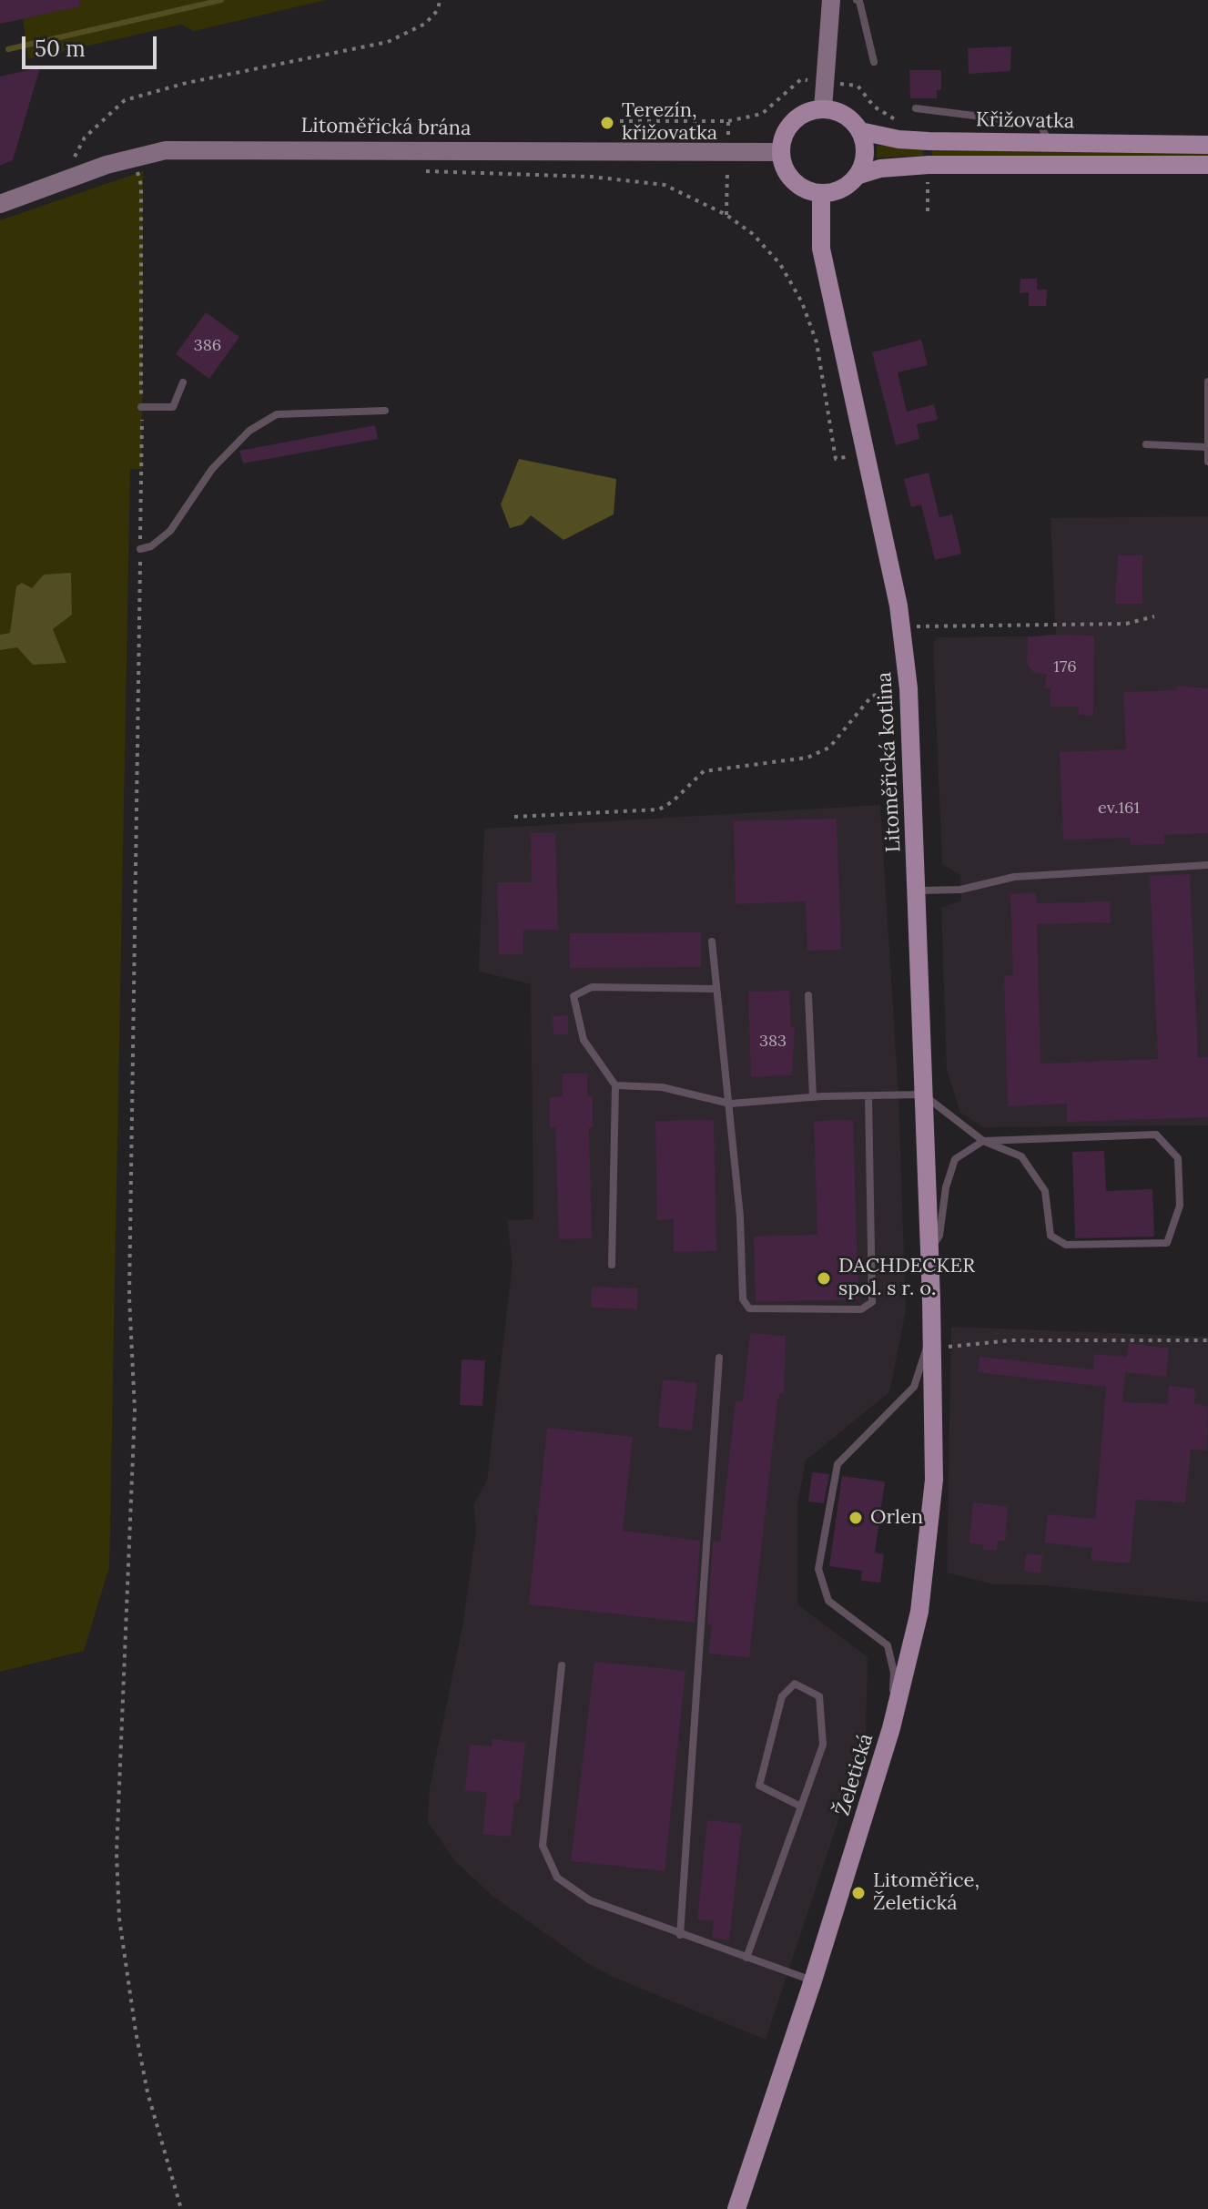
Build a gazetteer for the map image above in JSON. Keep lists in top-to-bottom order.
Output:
{
  "streets": {
    "main road": [
      "Křižovatka",
      "Litoměřická brána",
      "Litoměřická kotlina",
      "Želetická"
    ]
  },
  "crossings": [
    ["Křižovatka", "Litoměřická brána"],
    ["Křižovatka", "Litoměřická kotlina"],
    ["Litoměřická brána", "Litoměřická kotlina"],
    ["Litoměřická kotlina", "Želetická"]
  ],
  "places": [
    "Terezín, křižovatka",
    "DACHDECKER spol. s r. o.",
    "Orlen",
    "Litoměřice, Želetická"
  ],
  "house_numbers": [
    "386",
    "176",
    "ev.161",
    "383"
  ],
  "scale_bar": "50 m"
}
